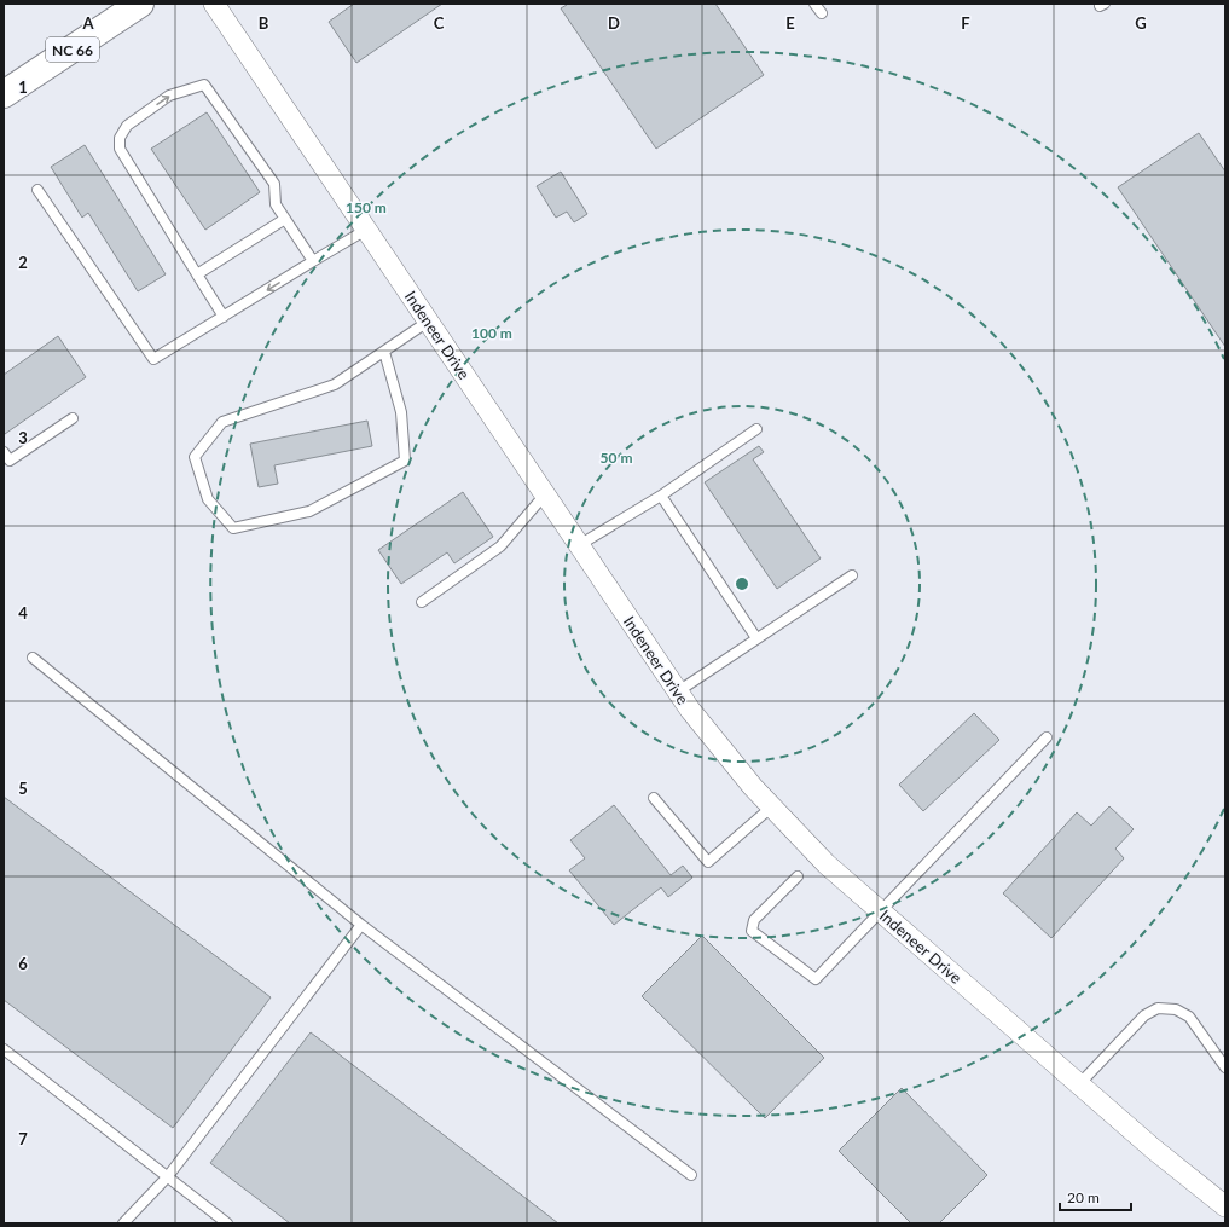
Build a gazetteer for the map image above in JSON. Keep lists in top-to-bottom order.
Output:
{
  "streets": {
    "main road": ["NC 66"],
    "street": ["Indeneer Drive"]
  },
  "scale_bar": "20 m",
  "grid": {
    "columns": [
      "A",
      "B",
      "C",
      "D",
      "E",
      "F",
      "G"
    ],
    "rows": [
      "1",
      "2",
      "3",
      "4",
      "5",
      "6",
      "7"
    ]
  },
  "rings": ["150 m", "100 m", "50 m"]
}
